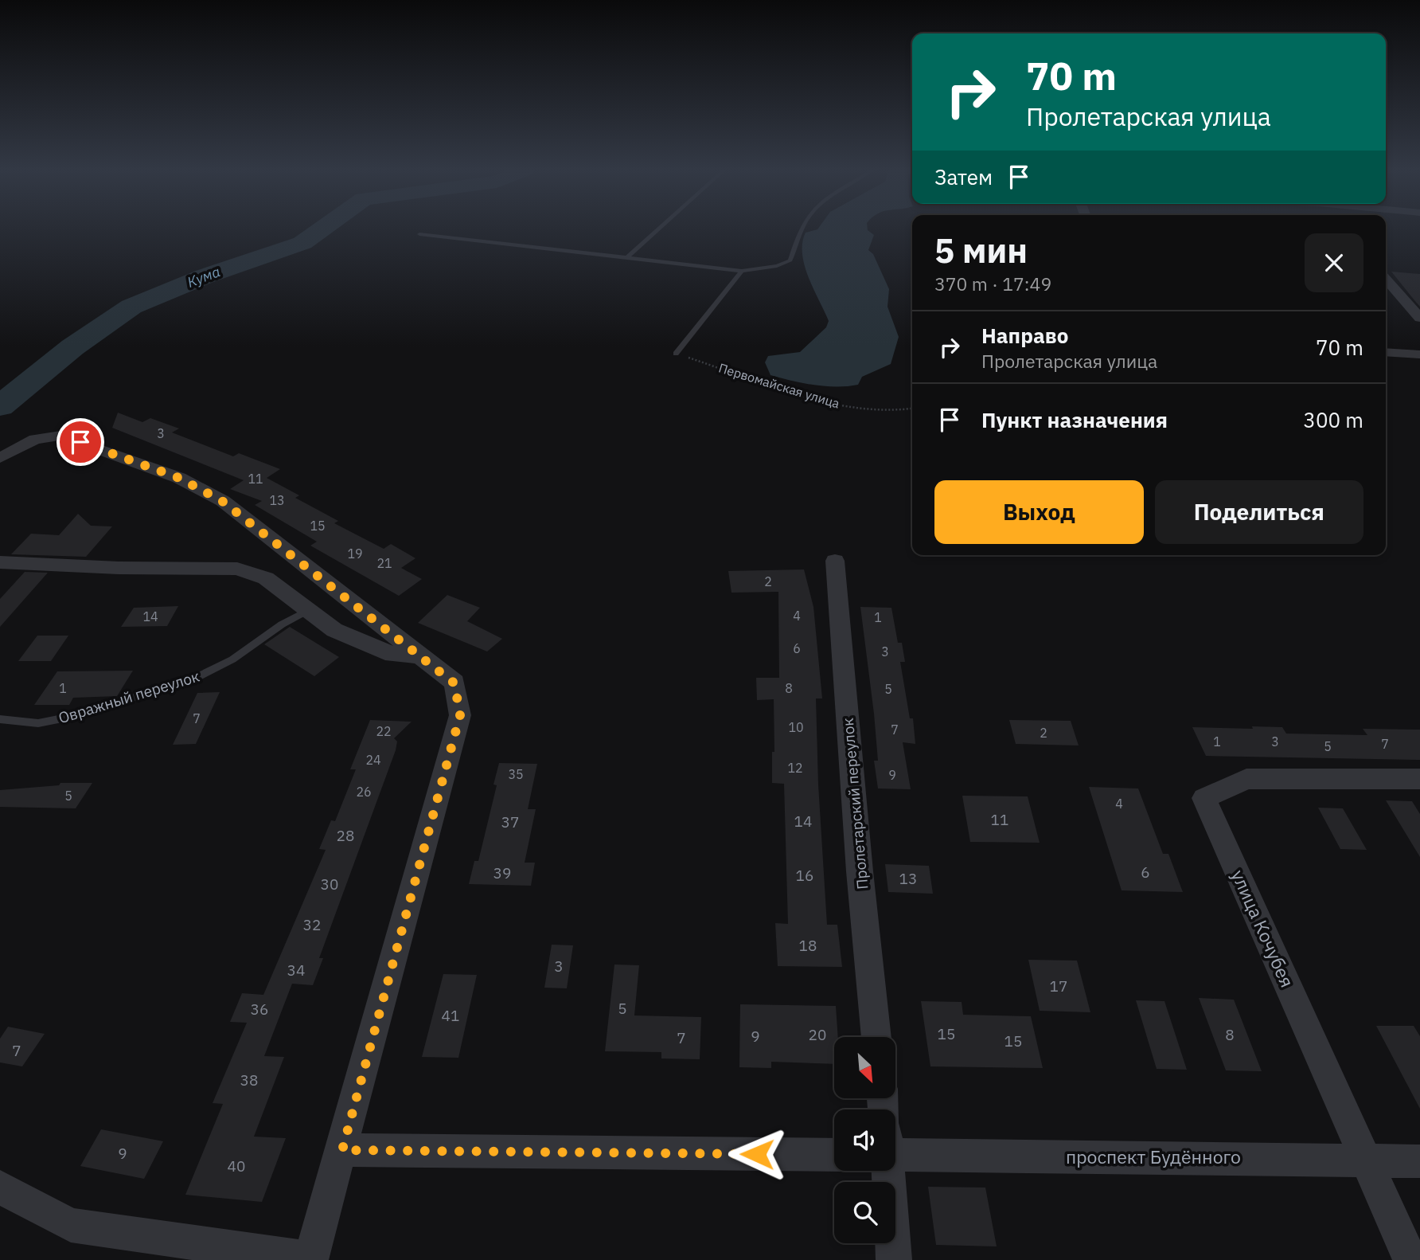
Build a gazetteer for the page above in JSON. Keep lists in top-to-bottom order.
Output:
{
  "streets": {
    "street": ["Пролетарский переулок", "улица Кочубея", "проспект Будённого"],
    "lane": ["Овражный переулок"],
    "path": ["Первомайская улица"]
  },
  "crossings": [
    ["улица Кочубея", "проспект Будённого"]
  ],
  "water": ["Кума"],
  "house_numbers": [
    "3",
    "11",
    "13",
    "15",
    "19",
    "21",
    "2",
    "4",
    "14",
    "1",
    "6",
    "3",
    "1",
    "8",
    "5",
    "7",
    "10",
    "7",
    "22",
    "2",
    "1",
    "3",
    "7",
    "5",
    "24",
    "12",
    "35",
    "9",
    "26",
    "5",
    "4",
    "11",
    "14",
    "37",
    "28",
    "6",
    "39",
    "16",
    "13",
    "30",
    "32",
    "18",
    "3",
    "34",
    "17",
    "5",
    "36",
    "41",
    "15",
    "20",
    "8",
    "9",
    "7",
    "15",
    "7",
    "38",
    "9",
    "40"
  ],
  "north": "bottom right",
  "page": {
    "turn": ["70 m", "Пролетарская улица"],
    "then": "Затем",
    "heading": ["5 мин", "370 m · 17:49"],
    "list": [
      {
        "name": "Направо",
        "note": "Пролетарская улица",
        "value": "70 m"
      },
      {
        "name": "Пункт назначения",
        "value": "300 m"
      }
    ],
    "buttons": ["Выход", "Поделиться"]
  }
}
